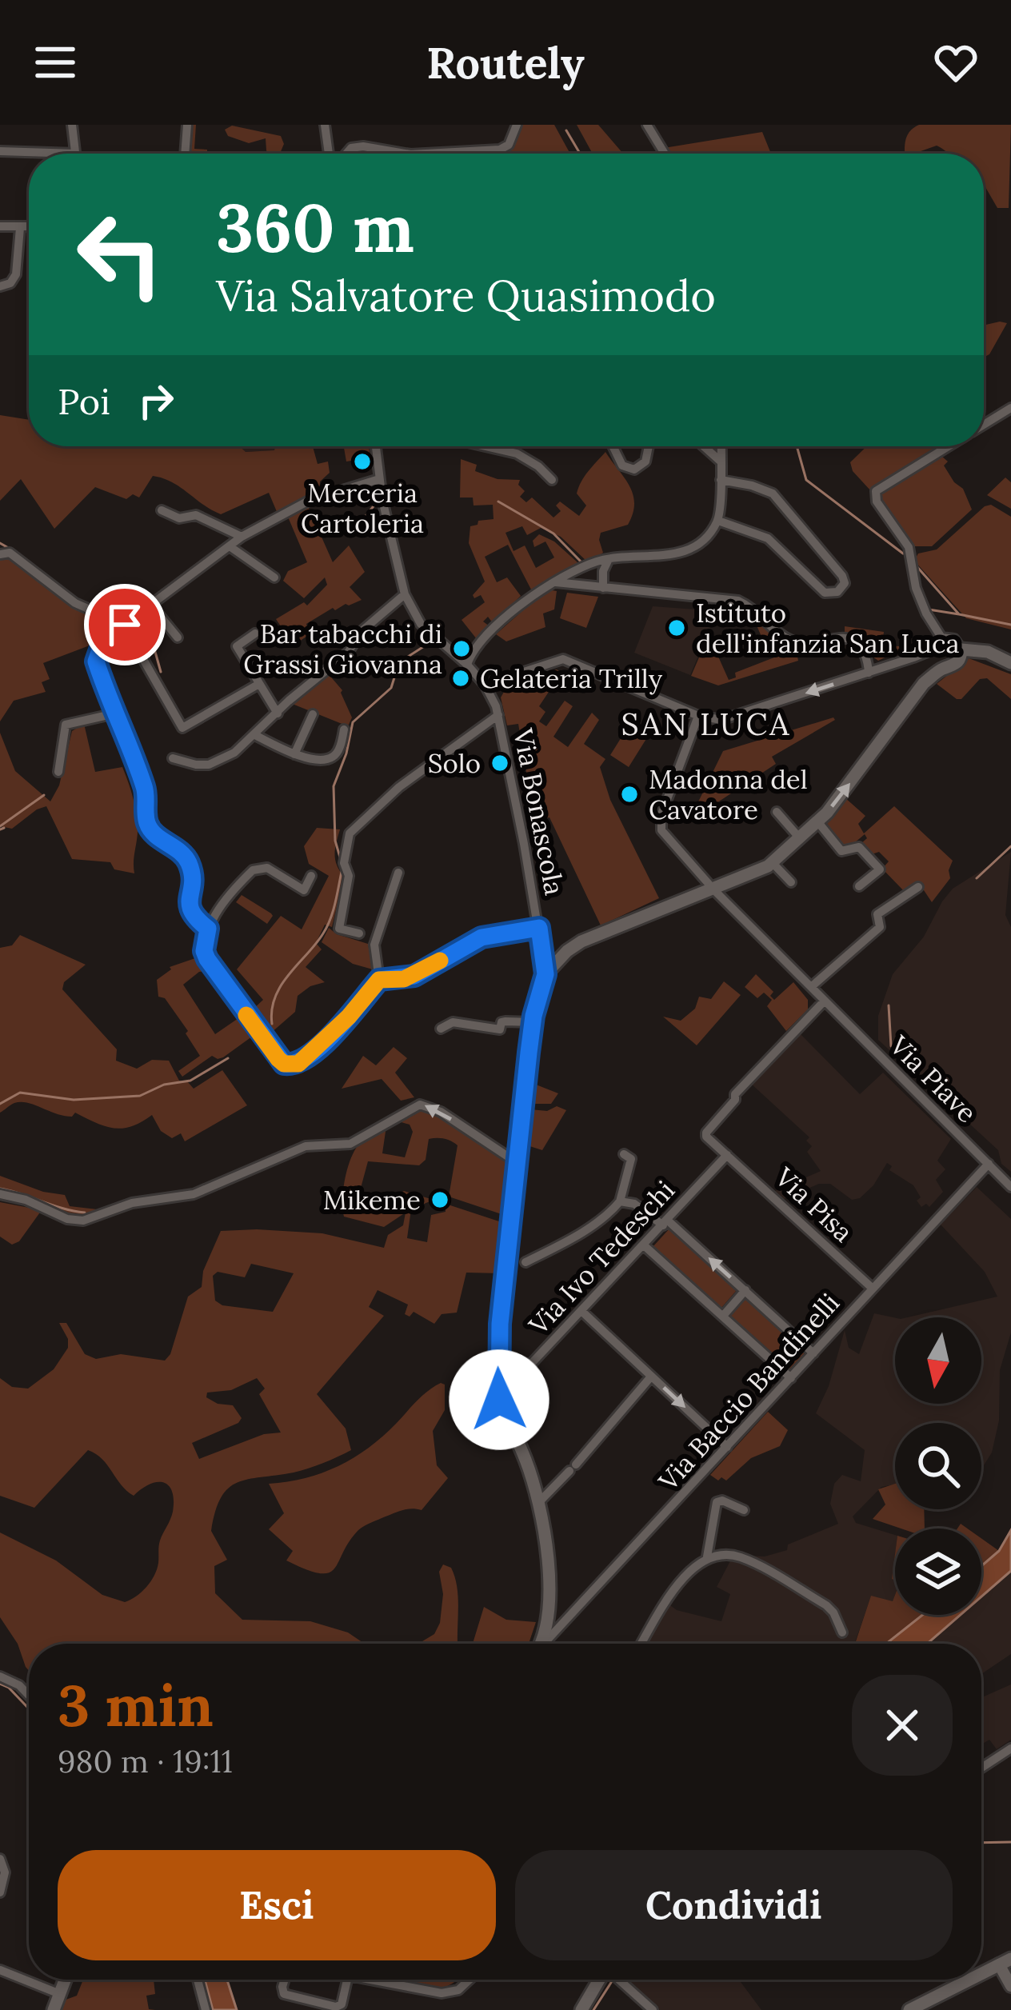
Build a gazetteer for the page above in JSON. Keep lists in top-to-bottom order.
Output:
{
  "streets": {
    "street": [
      "Via Bonascola",
      "Via Piave",
      "Via Pisa",
      "Via Ivo Tedeschi",
      "Via Baccio Bandinelli"
    ]
  },
  "crossings": [
    ["Via Piave", "Via Baccio Bandinelli"],
    ["Via Pisa", "Via Ivo Tedeschi"],
    ["Via Pisa", "Via Baccio Bandinelli"]
  ],
  "districts": ["SAN LUCA"],
  "places": [
    "Merceria Cartoleria",
    "Istituto dell'infanzia San Luca",
    "Bar tabacchi di Grassi Giovanna",
    "Gelateria Trilly",
    "Solo",
    "Madonna del Cavatore",
    "Mikeme"
  ],
  "north": "bottom",
  "page": {
    "header": "Routely",
    "turn": ["360 m", "Via Salvatore Quasimodo"],
    "then": "Poi",
    "heading": ["3 min", "980 m · 19:11"],
    "buttons": ["Esci", "Condividi"]
  }
}
